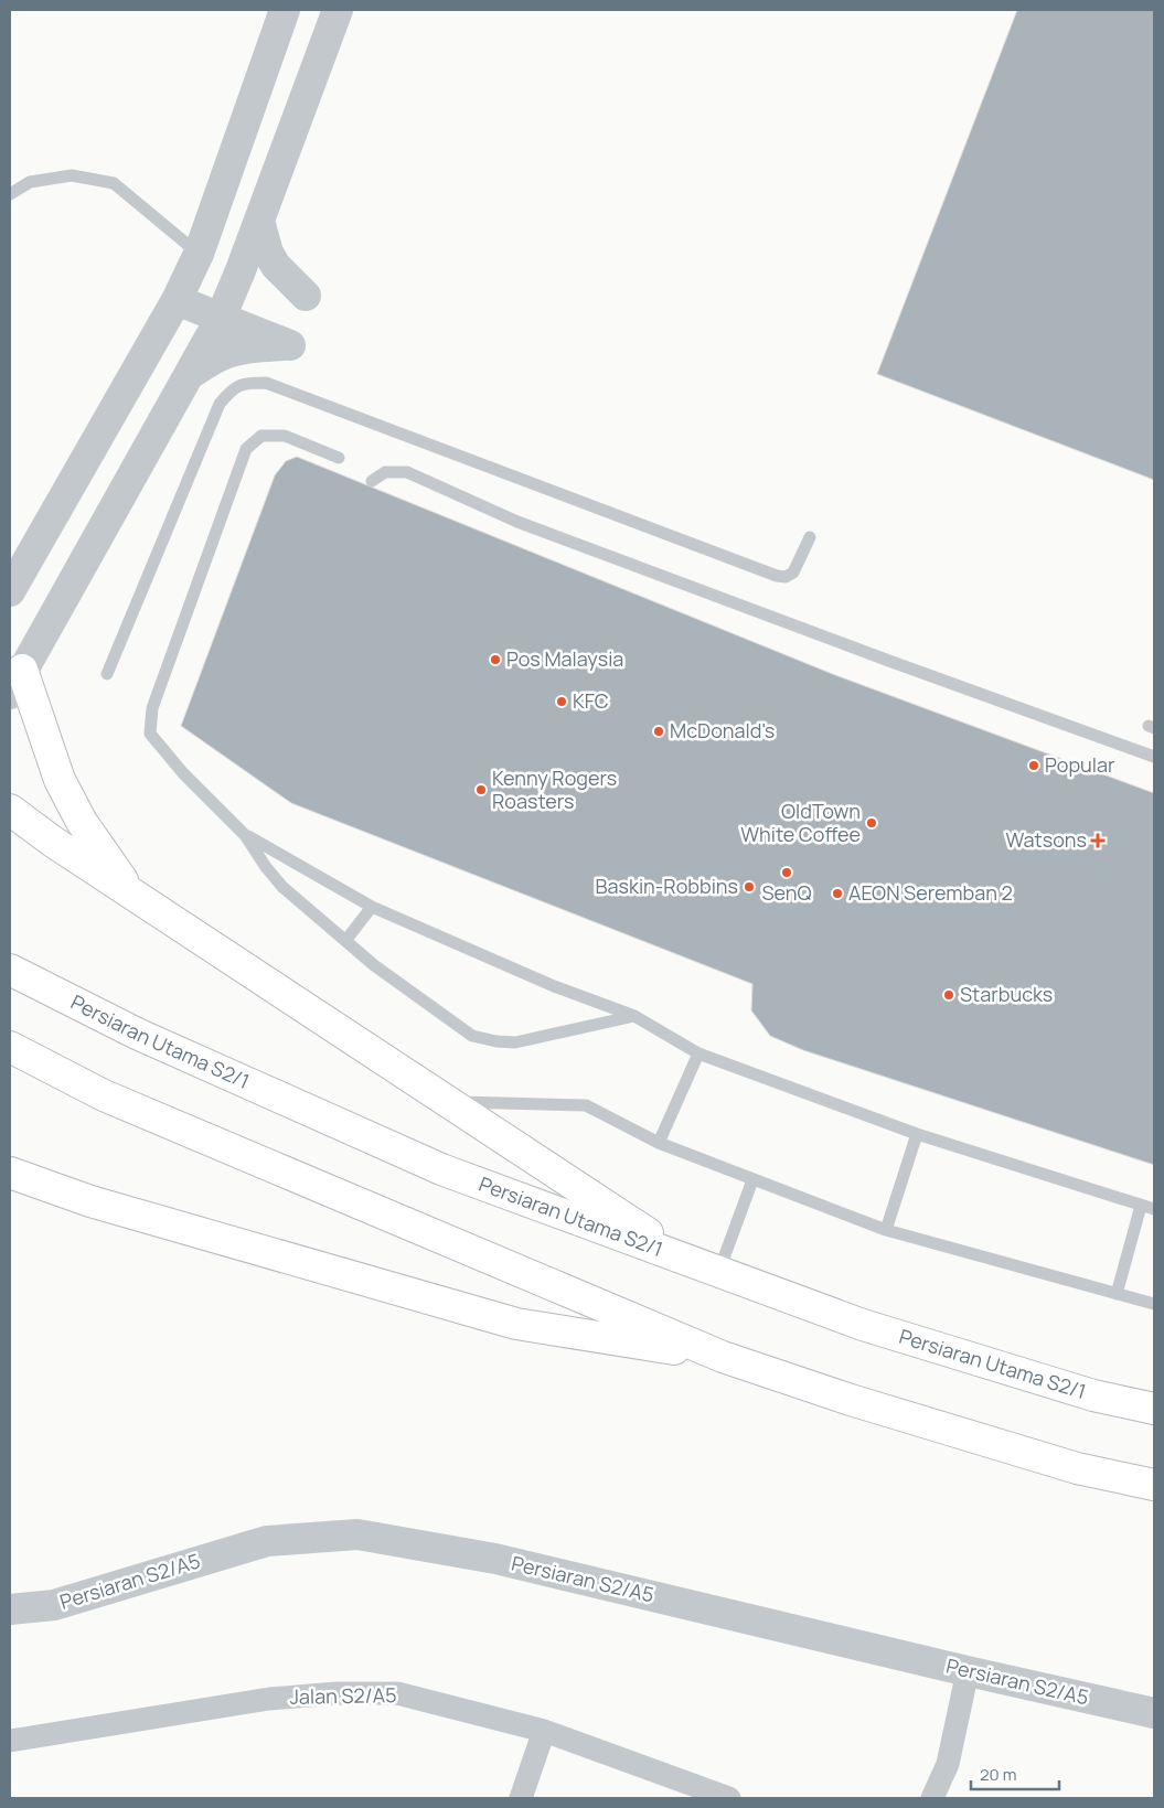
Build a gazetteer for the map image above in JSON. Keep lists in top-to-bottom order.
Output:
{
  "streets": {
    "main road": ["Persiaran Utama S2/1"],
    "street": ["Persiaran S2/A5", "Jalan S2/A5"]
  },
  "places": {
    "other": [
      "Pos Malaysia",
      "KFC",
      "McDonald's",
      "Popular",
      "Kenny Rogers Roasters",
      "OldTown White Coffee",
      "SenQ",
      "Baskin-Robbins",
      "AEON Seremban 2",
      "Starbucks"
    ],
    "health": ["Watsons"]
  },
  "scale_bar": "20 m"
}
